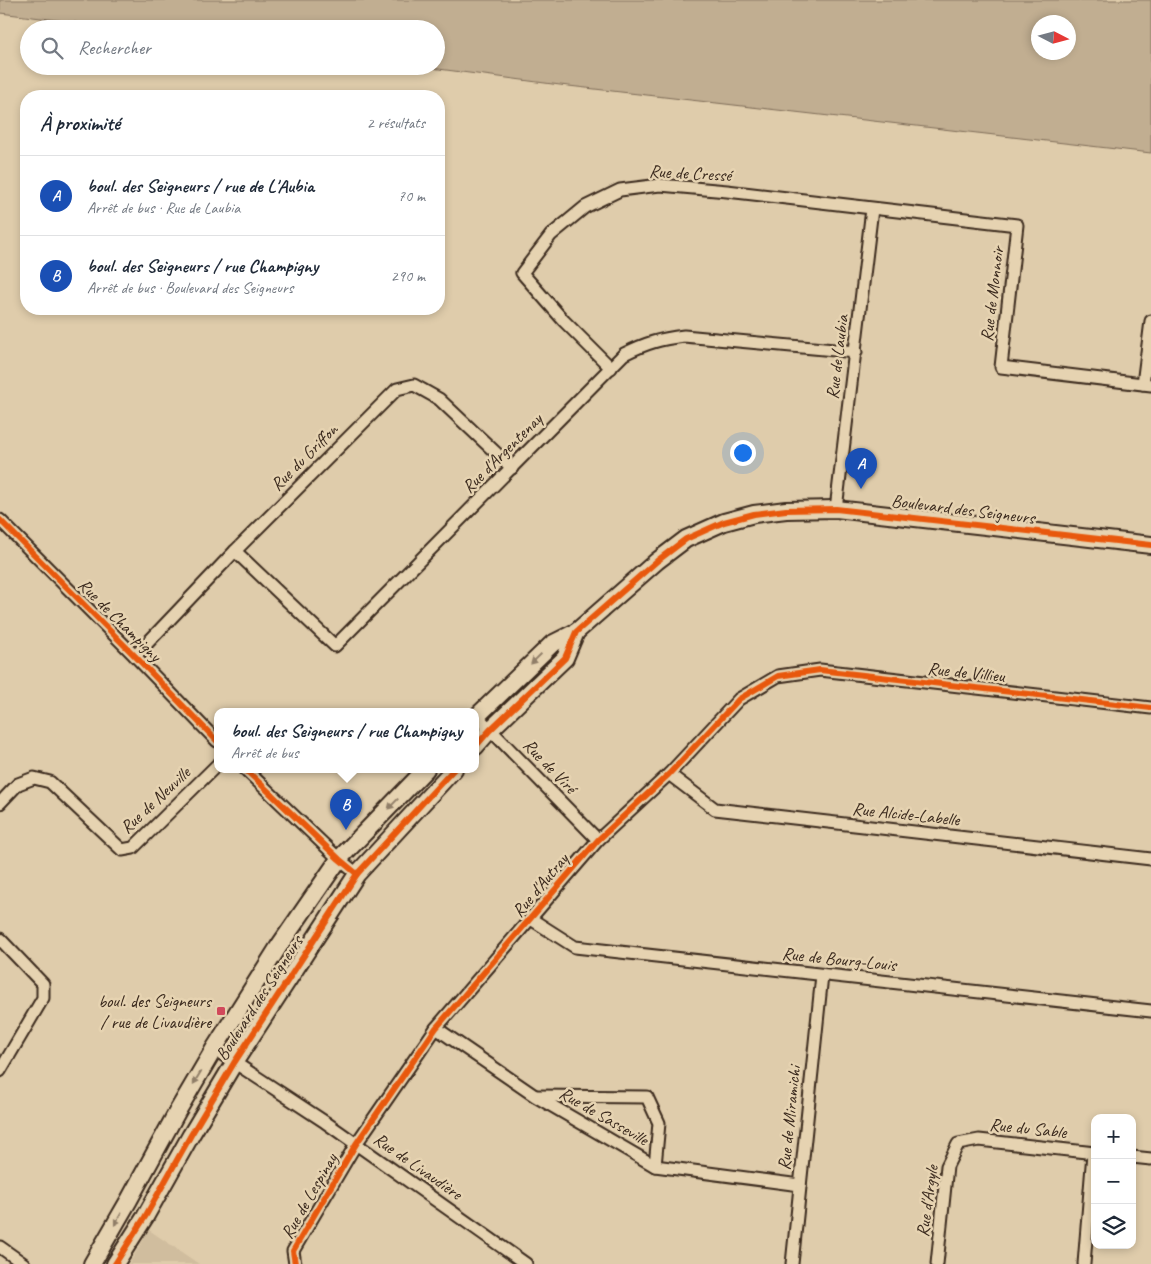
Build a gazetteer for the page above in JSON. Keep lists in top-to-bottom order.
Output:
{
  "streets": {
    "street": [
      "Rue de Cressé",
      "Rue de Monnoir",
      "Rue de Laubia",
      "Rue d'Argentenay",
      "Rue du Griffon",
      "Boulevard des Seigneurs",
      "Rue de Champigny",
      "Rue de Villieu",
      "Rue de Viré",
      "Rue de Neuville",
      "Rue Alcide-Labelle",
      "Rue d'Autray",
      "Rue de Bourg-Louis",
      "Rue de Sasseville",
      "Rue de Miramichi",
      "Rue du Sable",
      "Rue de Livaudière",
      "Rue de Lespinay",
      "Rue d'Argyle"
    ]
  },
  "crossings": [
    ["Rue de Cressé", "Rue de Monnoir"],
    ["Rue de Cressé", "Rue de Laubia"],
    ["Rue de Cressé", "Rue d'Argentenay"],
    ["Rue de Laubia", "Rue d'Argentenay"],
    ["Rue de Laubia", "Boulevard des Seigneurs"],
    ["Rue d'Argentenay", "Rue du Griffon"],
    ["Rue du Griffon", "Rue de Champigny"],
    ["Boulevard des Seigneurs", "Rue de Viré"],
    ["Boulevard des Seigneurs", "Rue de Livaudière"],
    ["Rue de Villieu", "Rue d'Autray"],
    ["Rue de Viré", "Rue d'Autray"],
    ["Rue Alcide-Labelle", "Rue d'Autray"],
    ["Rue d'Autray", "Rue de Bourg-Louis"],
    ["Rue d'Autray", "Rue de Sasseville"],
    ["Rue d'Autray", "Rue de Livaudière"],
    ["Rue d'Autray", "Rue de Lespinay"],
    ["Rue de Bourg-Louis", "Rue de Miramichi"],
    ["Rue de Sasseville", "Rue de Miramichi"],
    ["Rue du Sable", "Rue d'Argyle"],
    ["Rue de Livaudière", "Rue de Lespinay"]
  ],
  "places": {
    "transit": ["boul. des Seigneurs / rue de Livaudière"]
  },
  "north": "right",
  "page": {
    "search": "Rechercher",
    "heading": ["À proximité", "2 résultats"],
    "list": [
      {
        "mark": "A",
        "name": "boul. des Seigneurs / rue de L'Aubia",
        "note": "Arrêt de bus · Rue de Laubia",
        "value": "70 m"
      },
      {
        "mark": "B",
        "name": "boul. des Seigneurs / rue Champigny",
        "note": "Arrêt de bus · Boulevard des Seigneurs",
        "value": "290 m"
      }
    ],
    "pins": ["A", "B"],
    "popup": ["boul. des Seigneurs / rue Champigny", "Arrêt de bus"],
    "map_buttons": ["+", "−"]
  }
}
